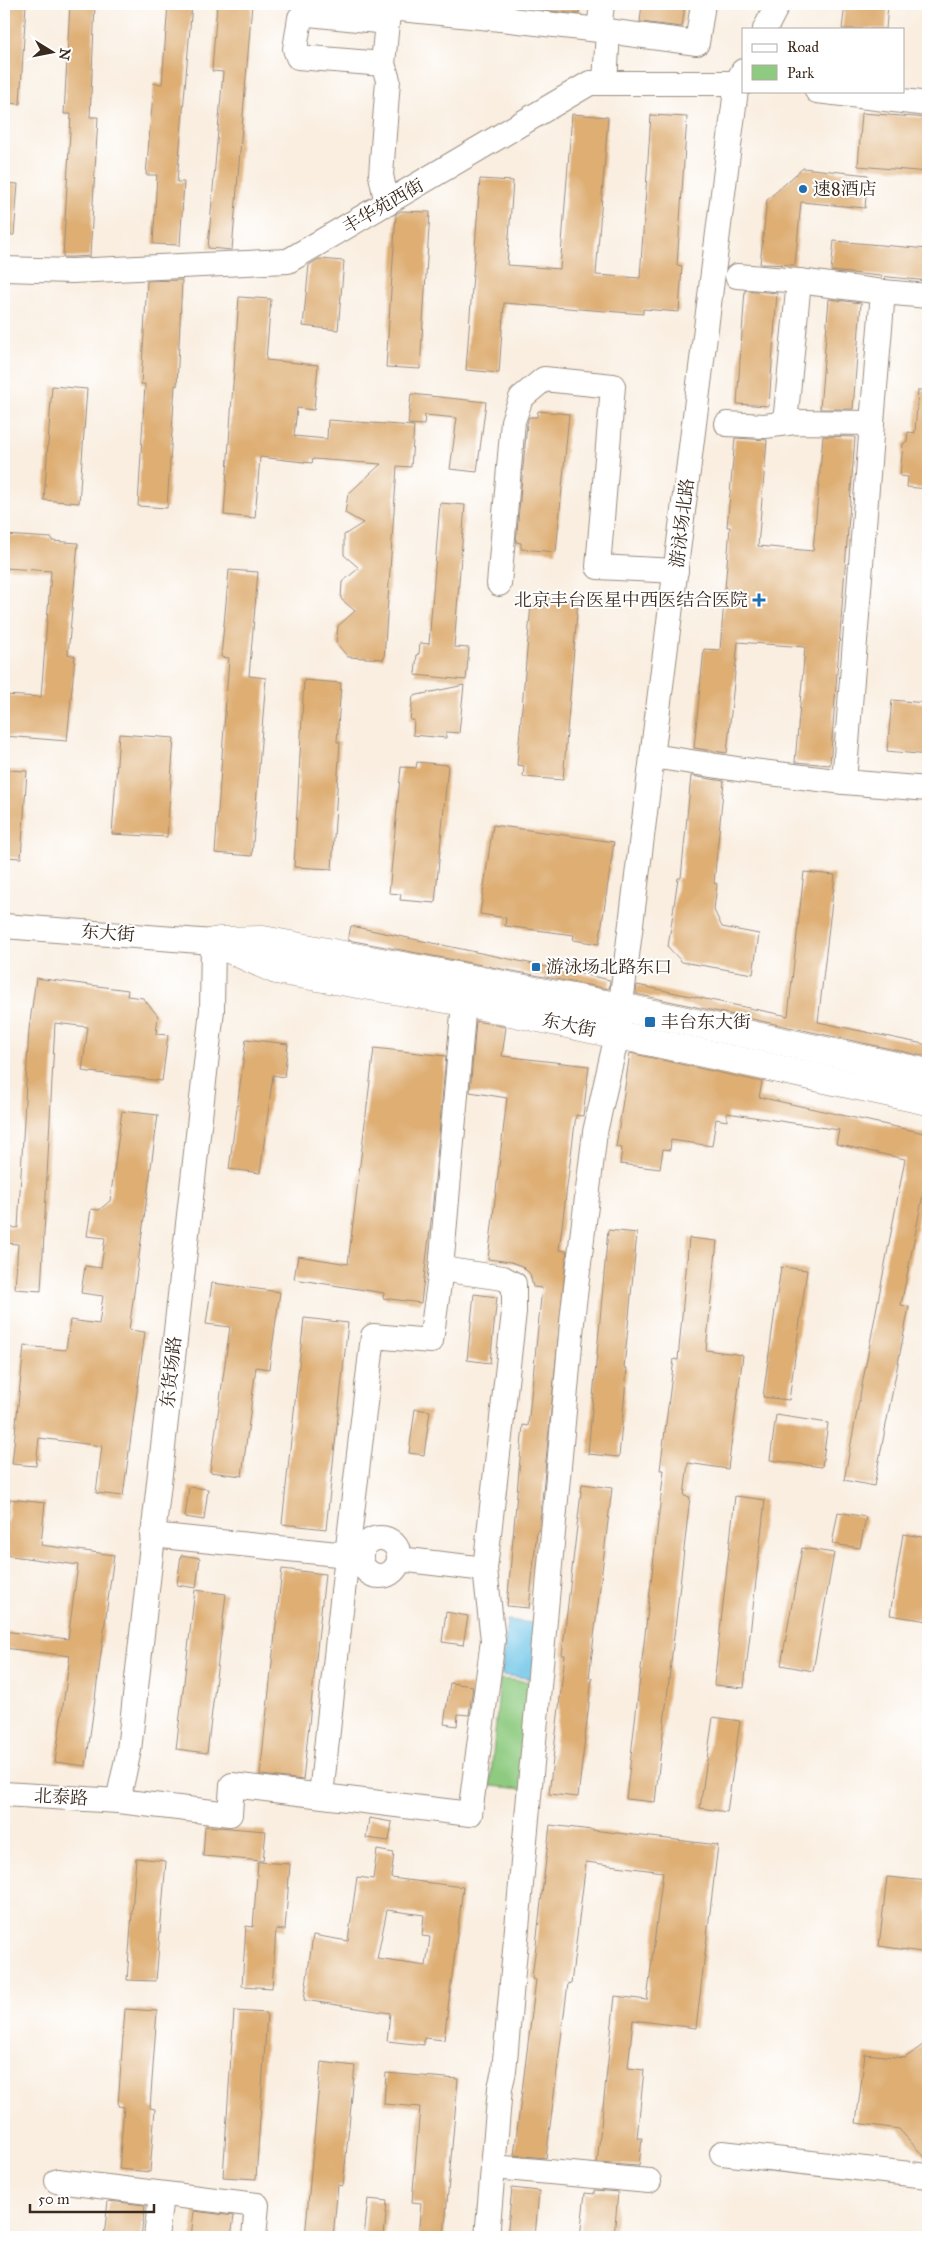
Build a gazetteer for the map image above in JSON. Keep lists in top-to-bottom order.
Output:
{
  "streets": {
    "main road": ["东大街"],
    "street": [
      "丰华苑西街",
      "游泳场北路",
      "东货场路",
      "北泰路"
    ]
  },
  "crossings": [
    ["丰华苑西街", "游泳场北路"],
    ["游泳场北路", "东大街"],
    ["东大街", "东货场路"],
    ["东货场路", "北泰路"]
  ],
  "places": {
    "other": ["速8酒店"],
    "health": ["北京丰台医星中西医结合医院"],
    "transit": ["游泳场北路东口", "丰台东大街"]
  },
  "legend": ["Road", "Park"],
  "scale_bar": "50 m",
  "north": "right"
}
